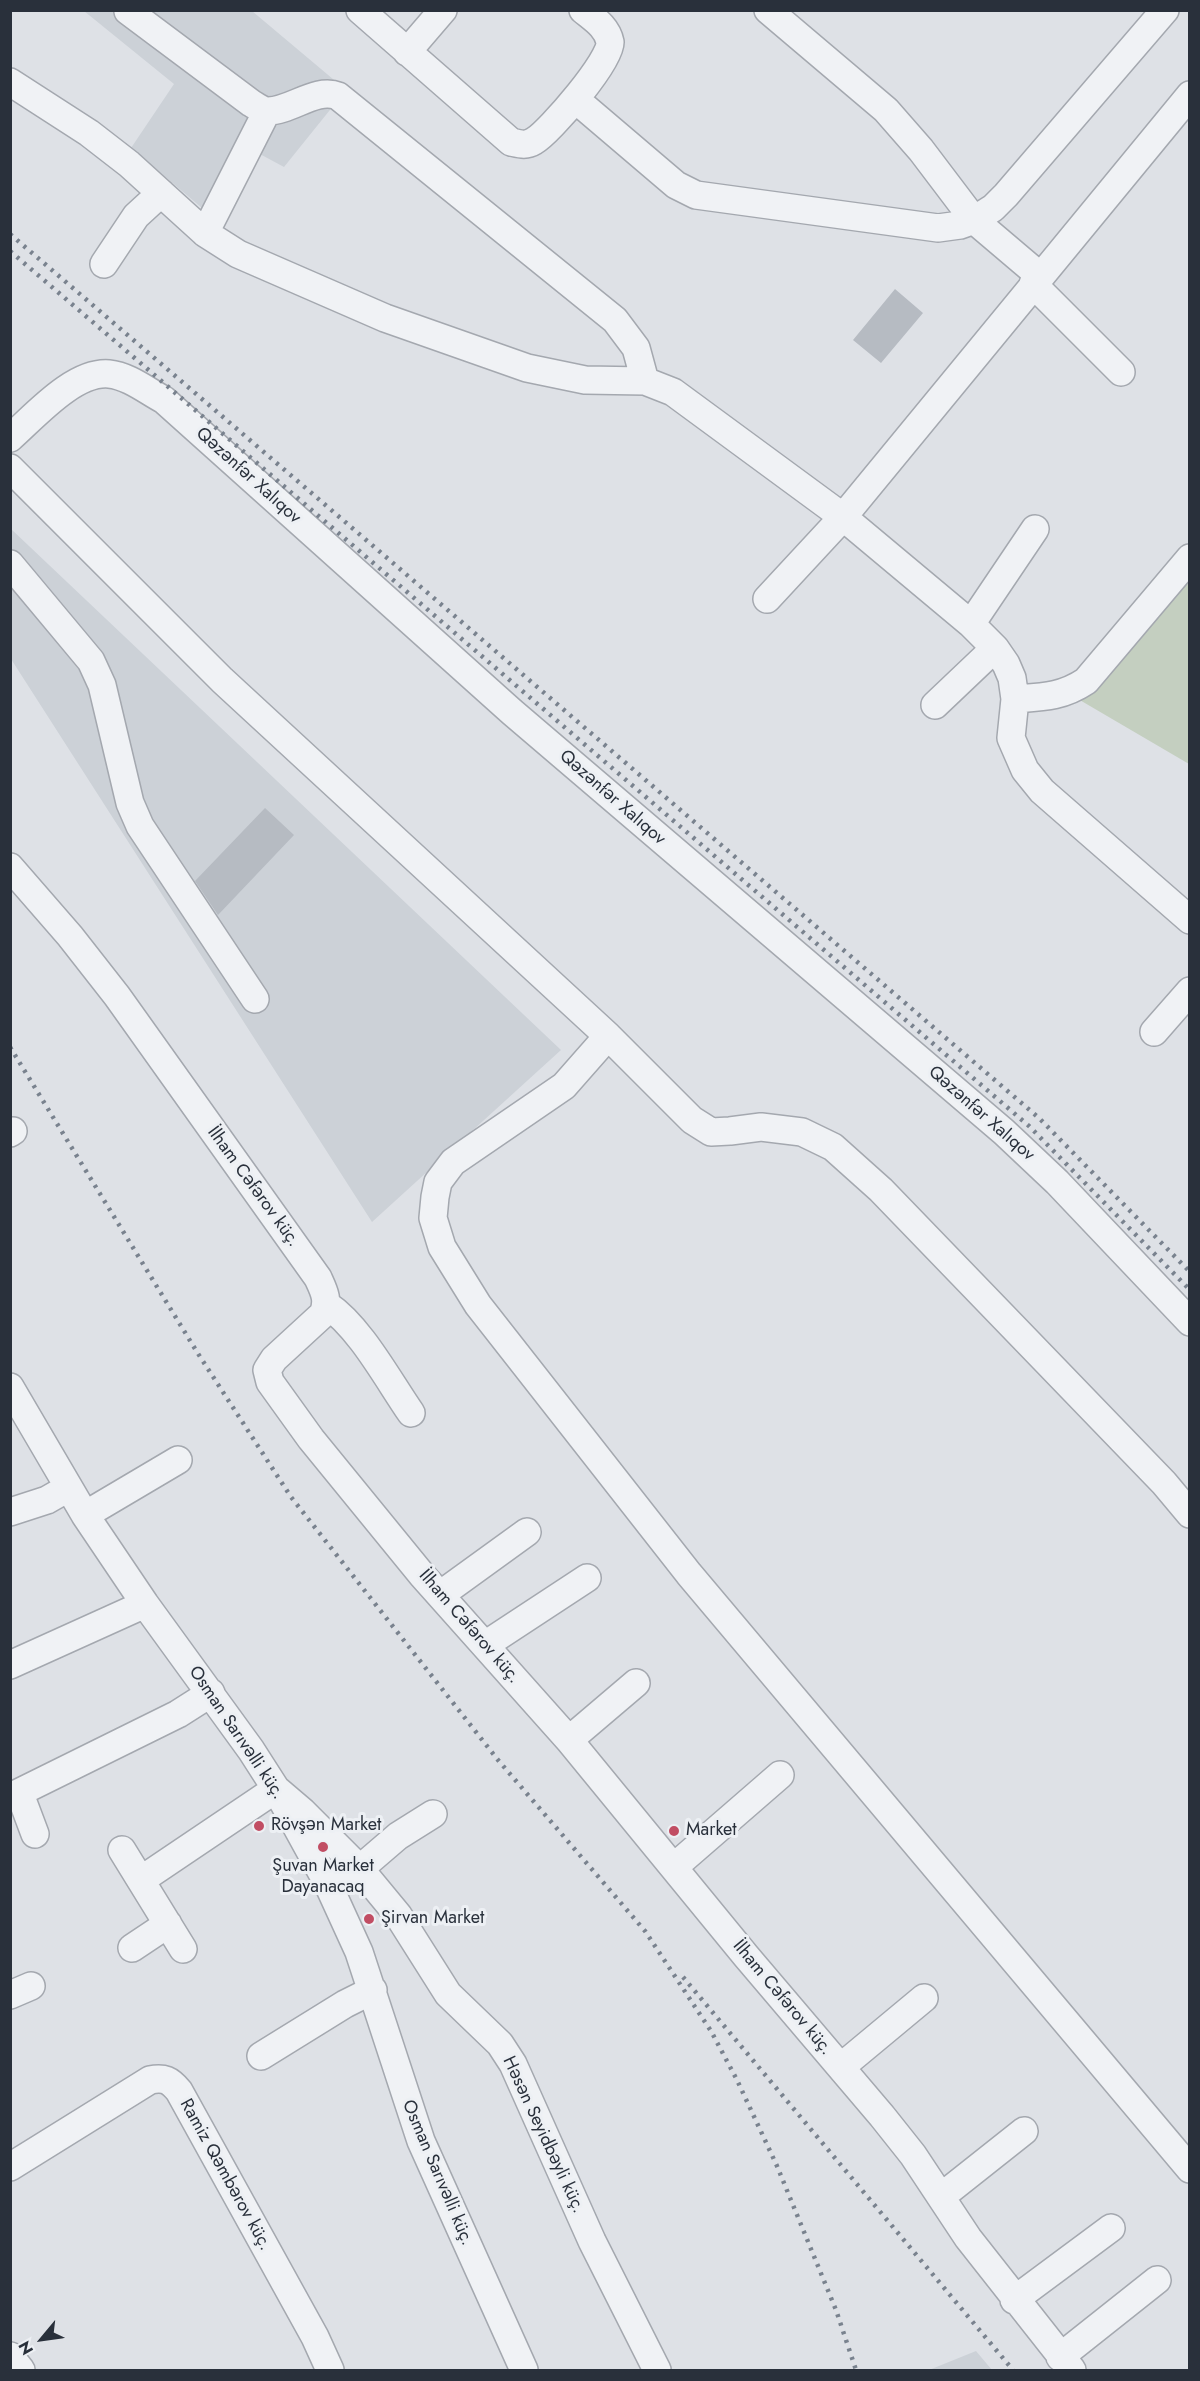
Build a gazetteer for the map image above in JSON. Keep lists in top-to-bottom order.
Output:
{
  "streets": {
    "street": [
      "Qəzənfər Xalıqov",
      "İlham Cəfərov küç.",
      "Osman Sarıvəlli küç.",
      "Həsən Seyidbəyli küç.",
      "Ramiz Qəmbərov küç."
    ]
  },
  "crossings": [
    ["Osman Sarıvəlli küç.", "Həsən Seyidbəyli küç."]
  ],
  "places": [
    "Rövşən Market",
    "Market",
    "Şuvan Market Dayanacaq",
    "Şirvan Market"
  ],
  "north": "bottom left"
}
